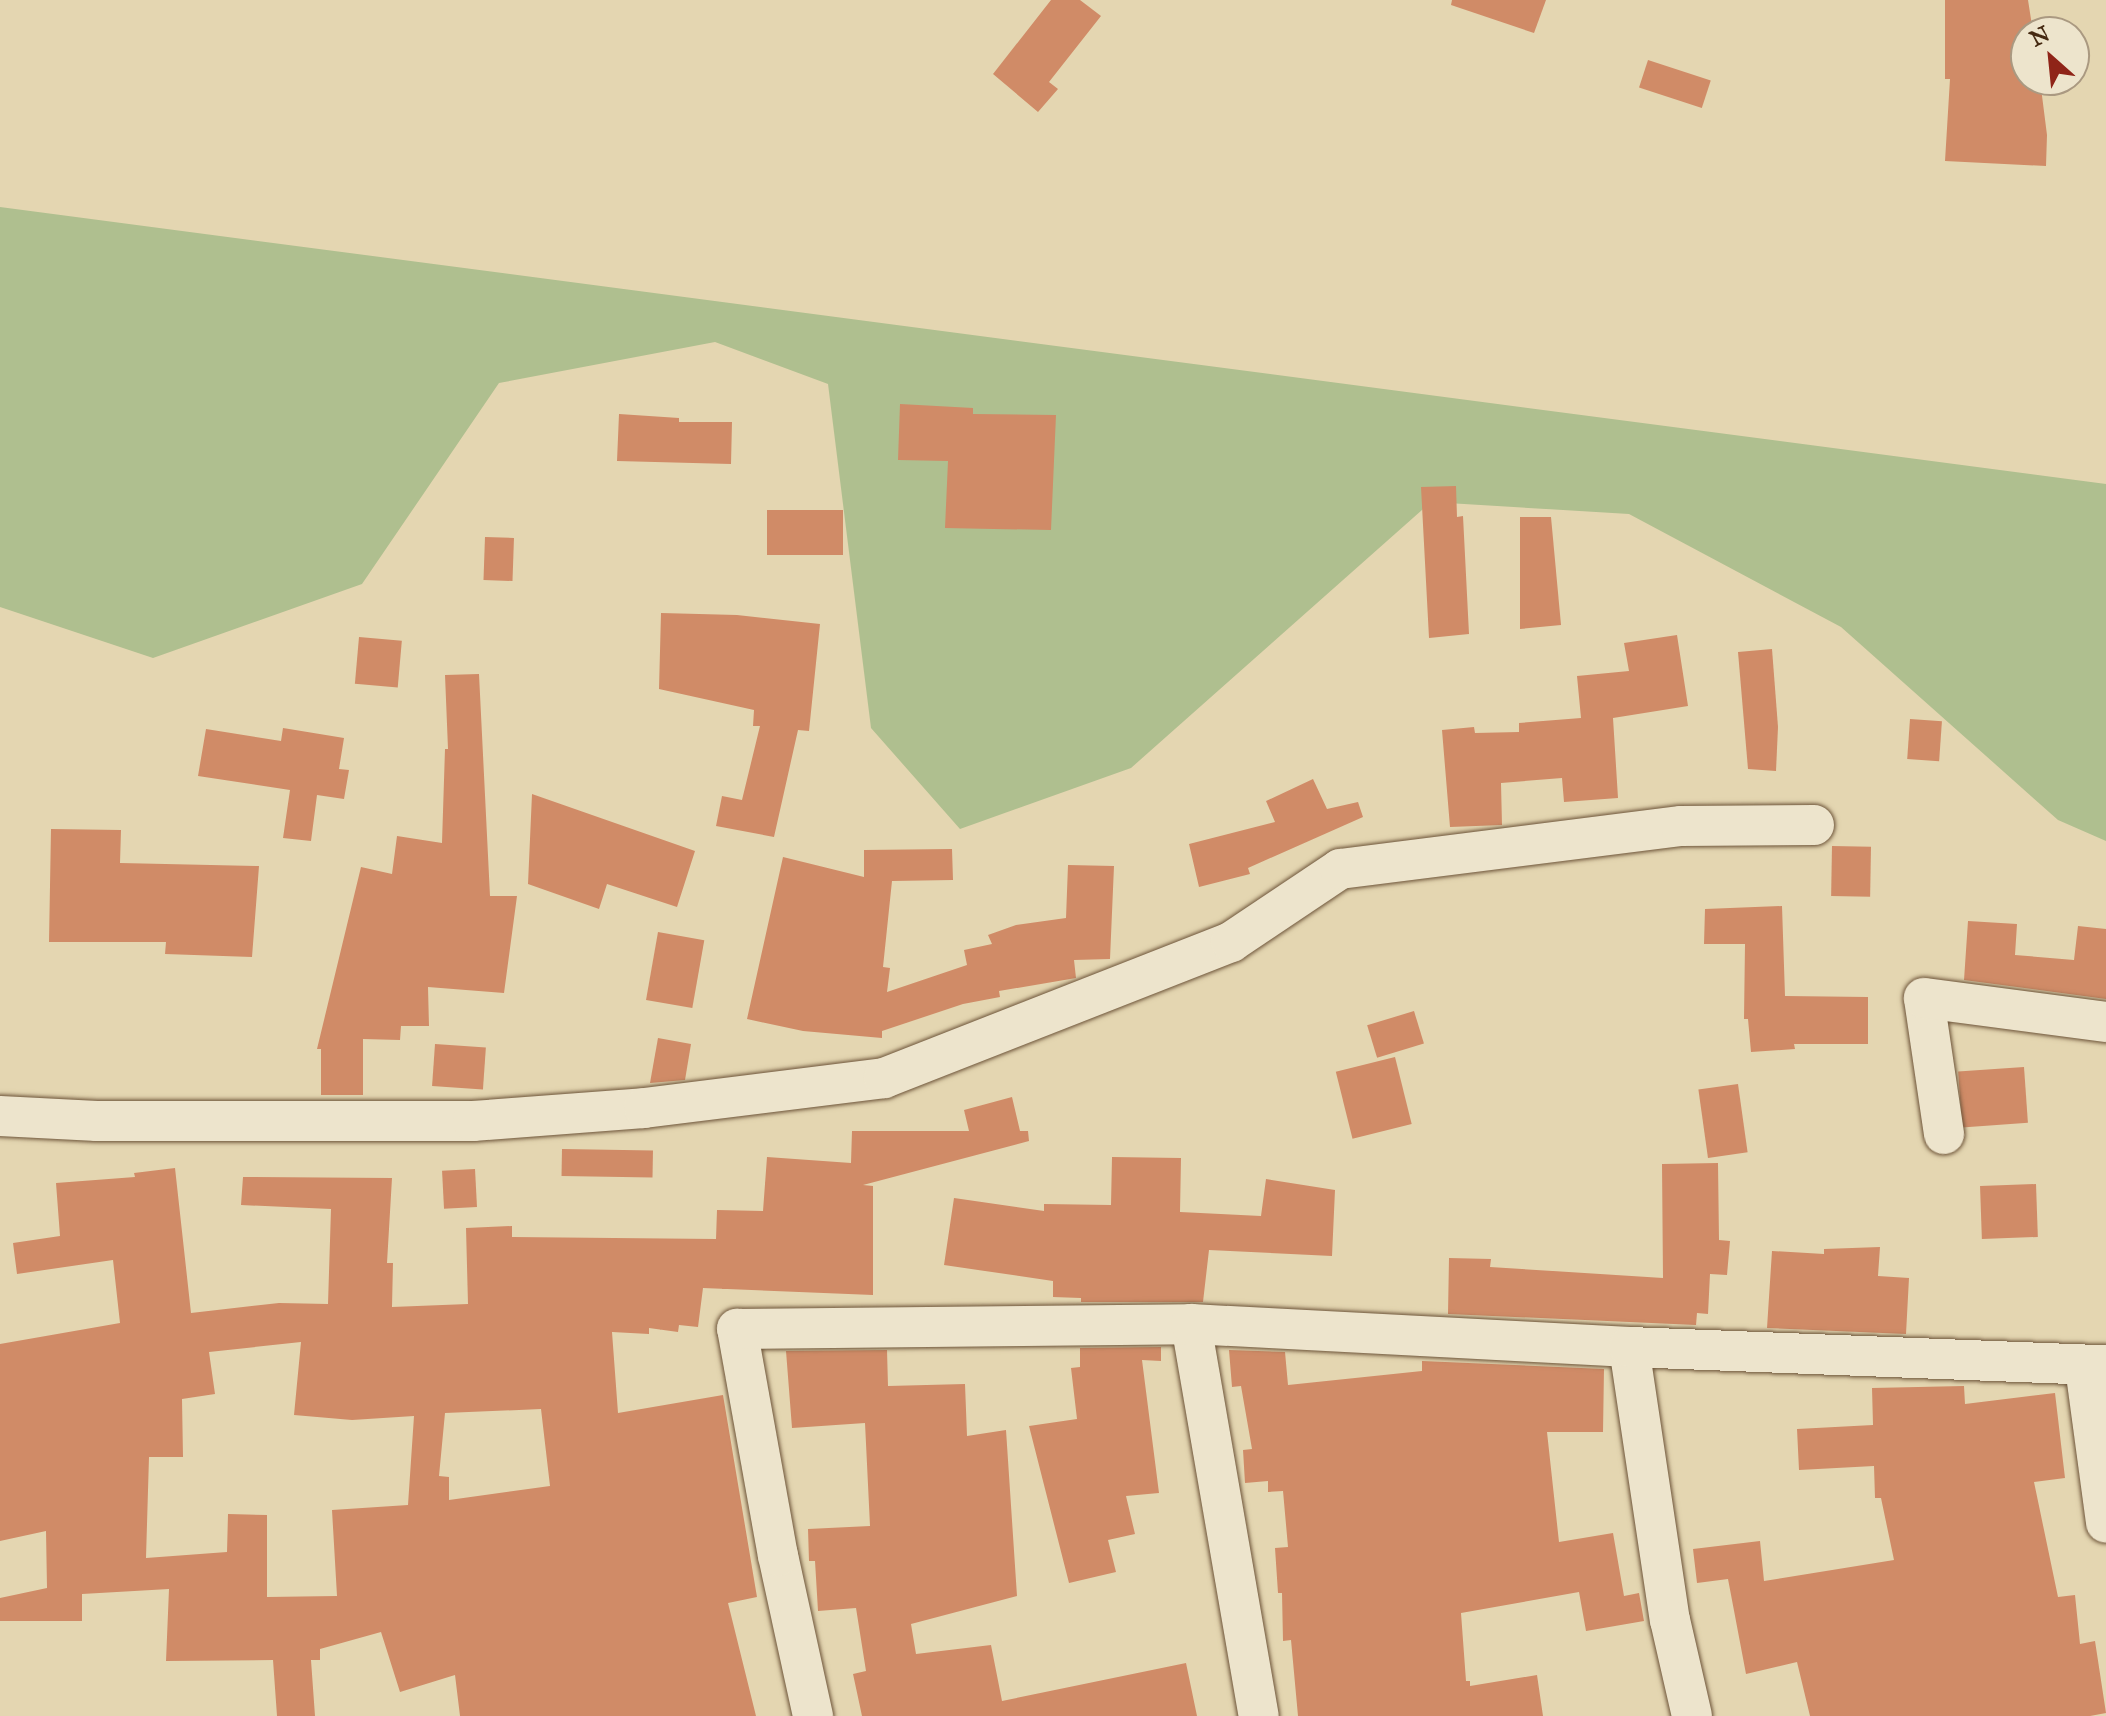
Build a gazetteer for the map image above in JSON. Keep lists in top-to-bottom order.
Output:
{
  "north": "top left"
}
